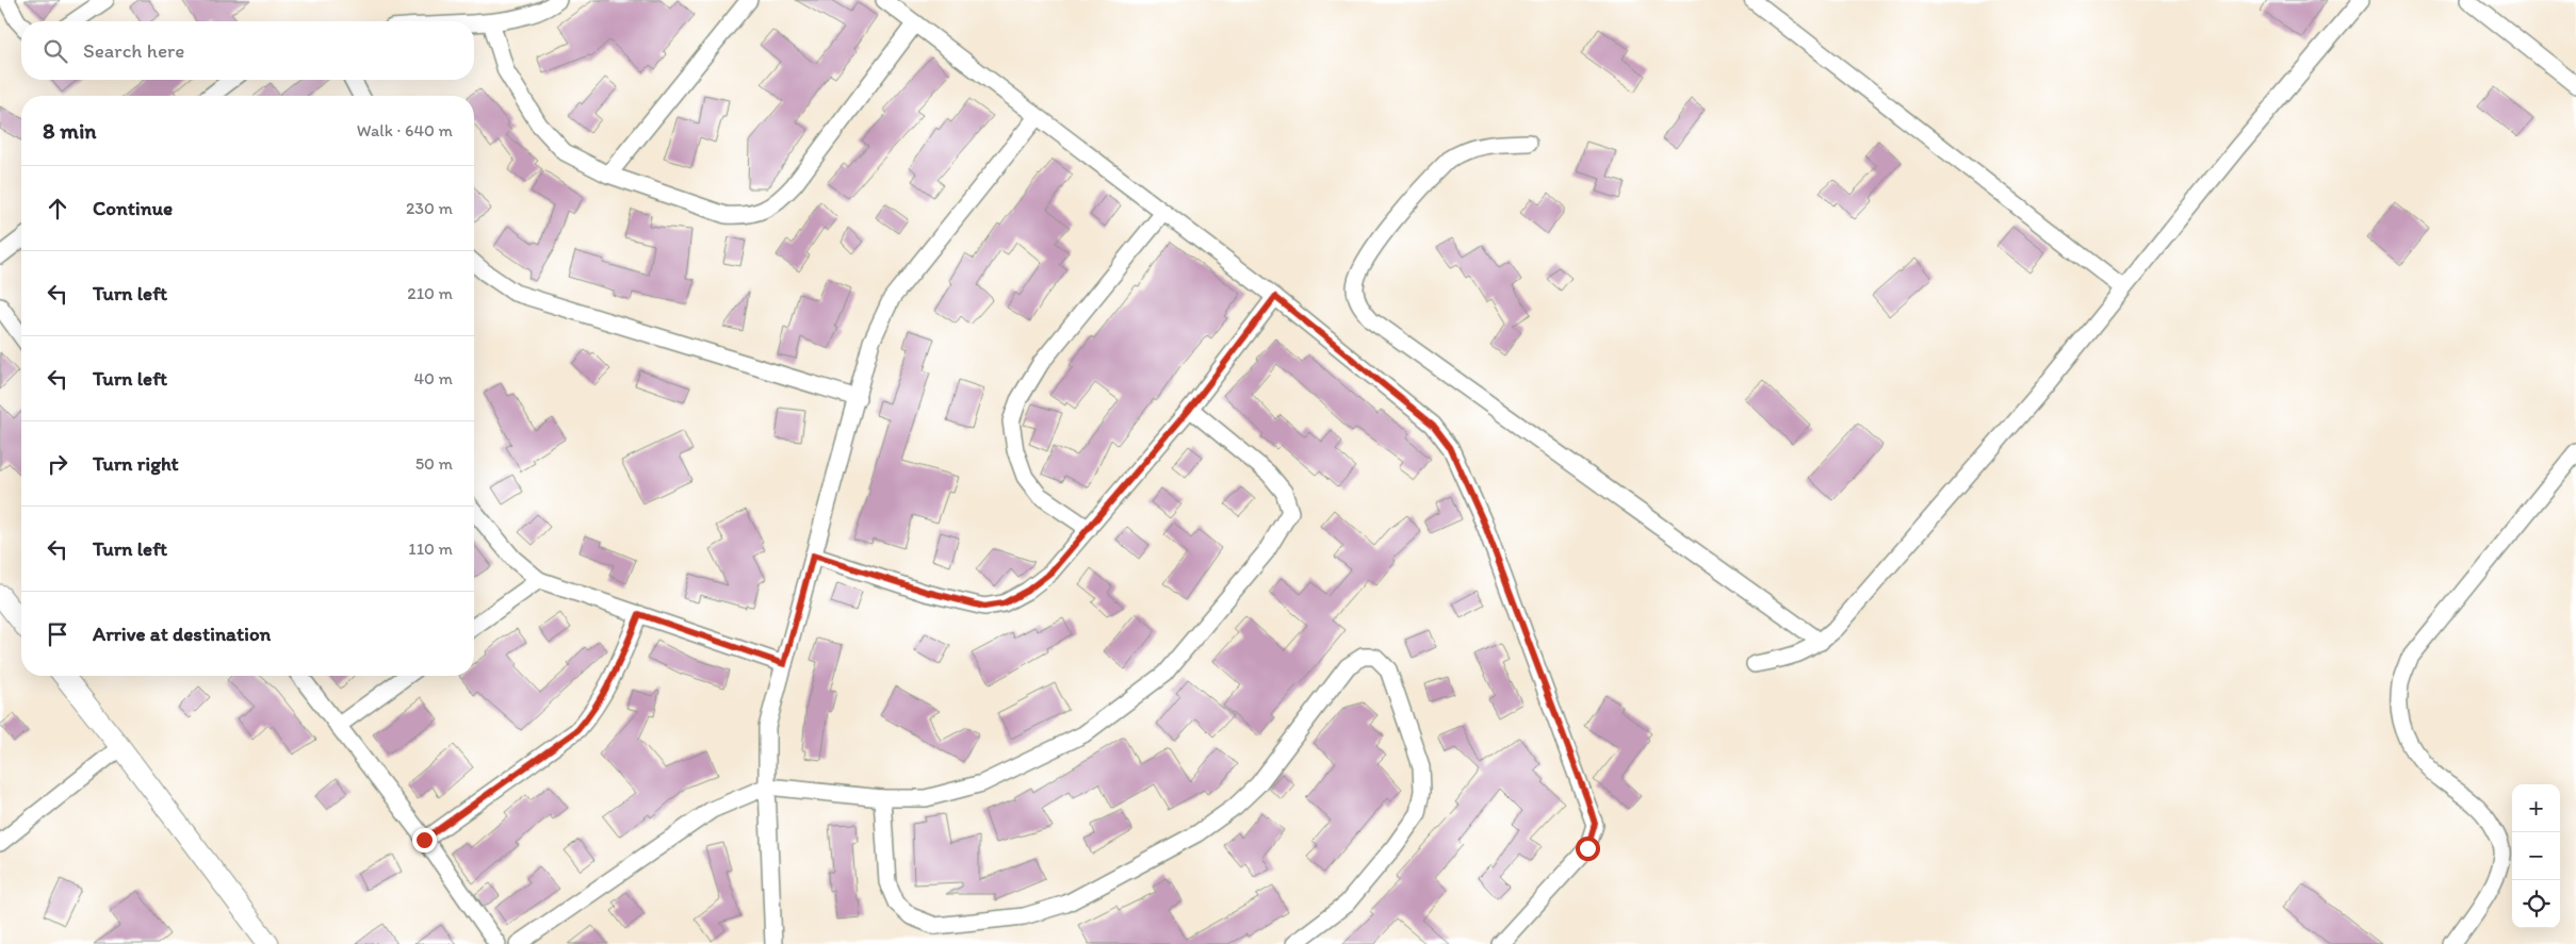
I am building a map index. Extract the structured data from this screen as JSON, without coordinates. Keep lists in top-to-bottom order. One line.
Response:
{"page":{"search":"Search here","heading":["8 min","Walk · 640 m"],"list":[["Continue","230 m"],["Turn left","210 m"],["Turn left","40 m"],["Turn right","50 m"],["Turn left","110 m"],"Arrive at destination"],"map_buttons":["+","−"]}}
